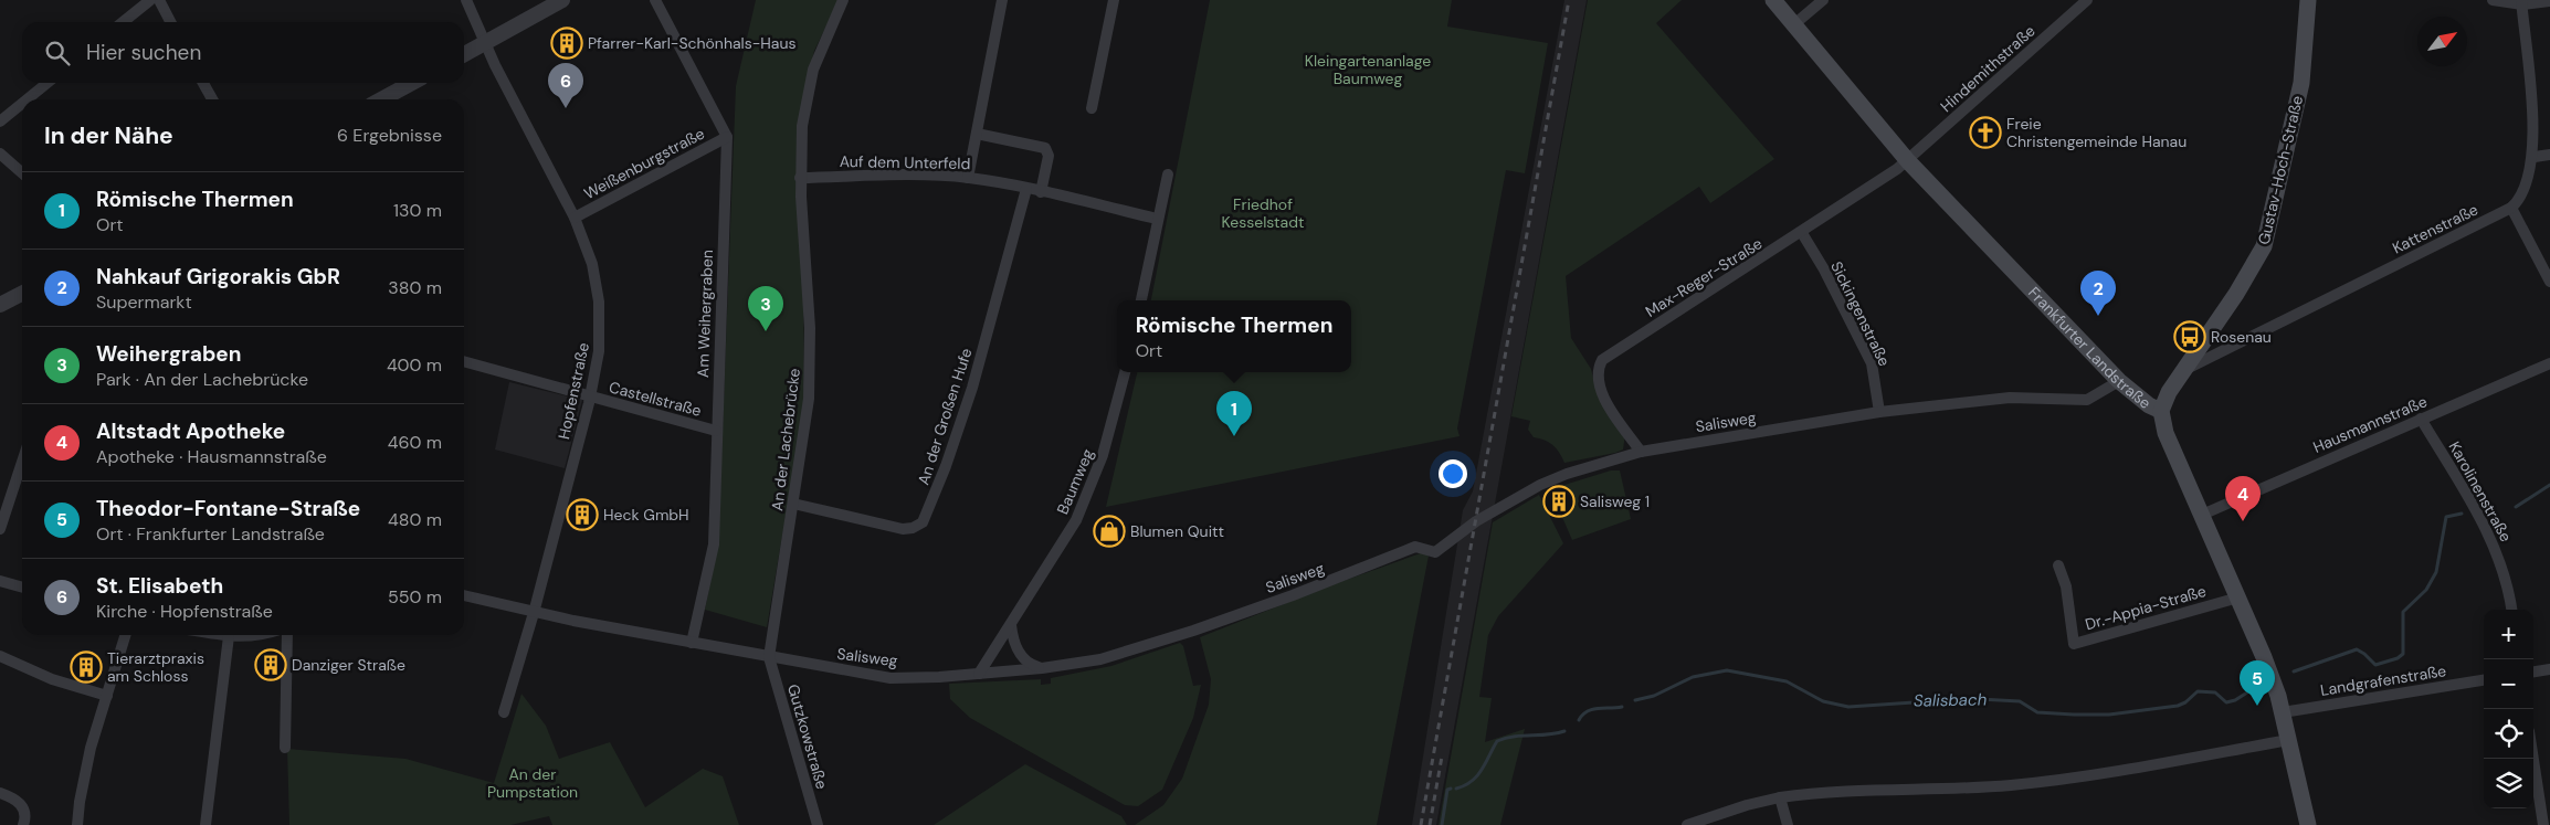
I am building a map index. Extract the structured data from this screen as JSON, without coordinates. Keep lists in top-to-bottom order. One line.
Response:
{"streets":{"main road":["Gustav-Hoch-Straße","Frankfurter Landstraße"],"street":["Hindemithstraße","Auf dem Unterfeld","Weißenburgstraße","Kattenstraße","Max-Reger-Straße","Am Weihergraben","Sickingenstraße","Hopfenstraße","Castellstraße","An der Großen Hufe","Salisweg","Hausmannstraße","An der Lachebrücke","Baumweg","Karolinenstraße","Dr.-Appia-Straße","Landgrafenstraße","Gutzkowstraße"]},"crossings":[["Hindemithstraße","Max-Reger-Straße"],["Hindemithstraße","Frankfurter Landstraße"],["Auf dem Unterfeld","An der Großen Hufe"],["Auf dem Unterfeld","An der Lachebrücke"],["Weißenburgstraße","Am Weihergraben"],["Weißenburgstraße","Hopfenstraße"],["Gustav-Hoch-Straße","Kattenstraße"],["Gustav-Hoch-Straße","Frankfurter Landstraße"],["Max-Reger-Straße","Sickingenstraße"],["Max-Reger-Straße","Frankfurter Landstraße"],["Max-Reger-Straße","Salisweg"],["Am Weihergraben","Castellstraße"],["Am Weihergraben","Salisweg"],["Sickingenstraße","Salisweg"],["Frankfurter Landstraße","Salisweg"],["Frankfurter Landstraße","Hausmannstraße"],["Frankfurter Landstraße","Dr.-Appia-Straße"],["Frankfurter Landstraße","Landgrafenstraße"],["Hopfenstraße","Castellstraße"],["Hopfenstraße","Salisweg"],["An der Großen Hufe","An der Lachebrücke"],["Salisweg","An der Lachebrücke"],["Salisweg","Baumweg"],["Salisweg","Gutzkowstraße"],["Hausmannstraße","Karolinenstraße"],["An der Lachebrücke","Gutzkowstraße"]],"water":["Salisbach"],"parks":["Kleingartenanlage Baumweg","Friedhof Kesselstadt","An der Pumpstation"],"places":{"building":["Pfarrer-Karl-Schönhals-Haus","Salisweg 1","Heck GmbH","Danziger Straße","Tierarztpraxis am Schloss"],"church":["Freie Christengemeinde Hanau"],"bus stop":["Rosenau"],"shop":["Blumen Quitt"]},"north":"top right","page":{"search":"Hier suchen","pins":["6","2","3","1","4","5"],"heading":["In der Nähe","6 Ergebnisse"],"list":[{"mark":"1","name":"Römische Thermen","note":"Ort","value":"130 m"},{"mark":"2","name":"Nahkauf Grigorakis GbR","note":"Supermarkt","value":"380 m"},{"mark":"3","name":"Weihergraben","note":"Park · An der Lachebrücke","value":"400 m"},{"mark":"4","name":"Altstadt Apotheke","note":"Apotheke · Hausmannstraße","value":"460 m"},{"mark":"5","name":"Theodor-Fontane-Straße","note":"Ort · Frankfurter Landstraße","value":"480 m"},{"mark":"6","name":"St. Elisabeth","note":"Kirche · Hopfenstraße","value":"550 m"}],"popup":["Römische Thermen","Ort"],"map_buttons":["+","−"]}}
